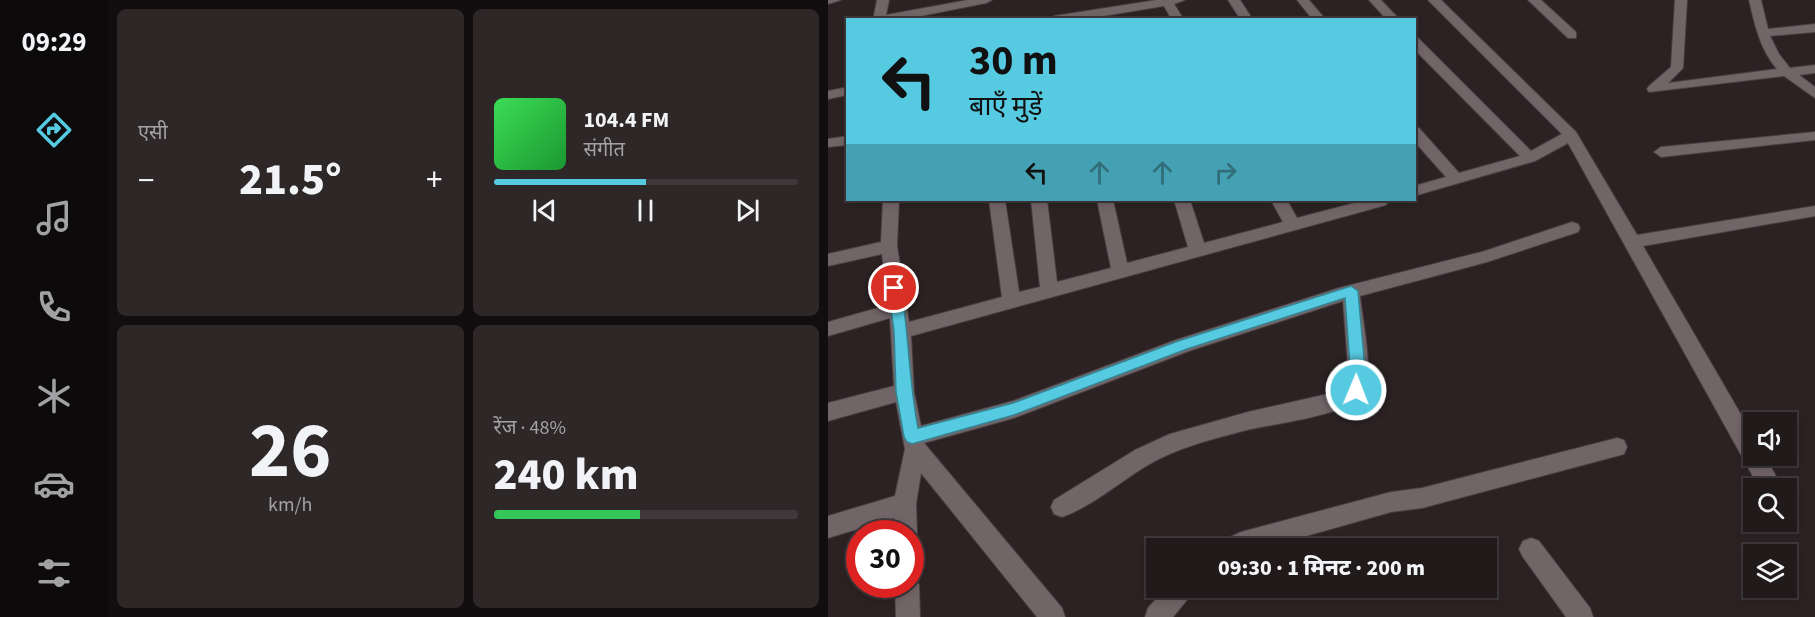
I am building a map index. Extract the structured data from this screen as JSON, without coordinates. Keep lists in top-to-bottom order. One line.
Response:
{"page":{"tabs":"09:29","tile":["एसी",["26","km/h"],["रेंज · 48%","240 km"]],"turn":["30 m","बाएँ मुड़ें"],"song":["104.4 FM","संगीत"],"heat":["−","21.5°","+"],"limit":"30","trip":"09:30 · 1 मिनट · 200 m"}}
